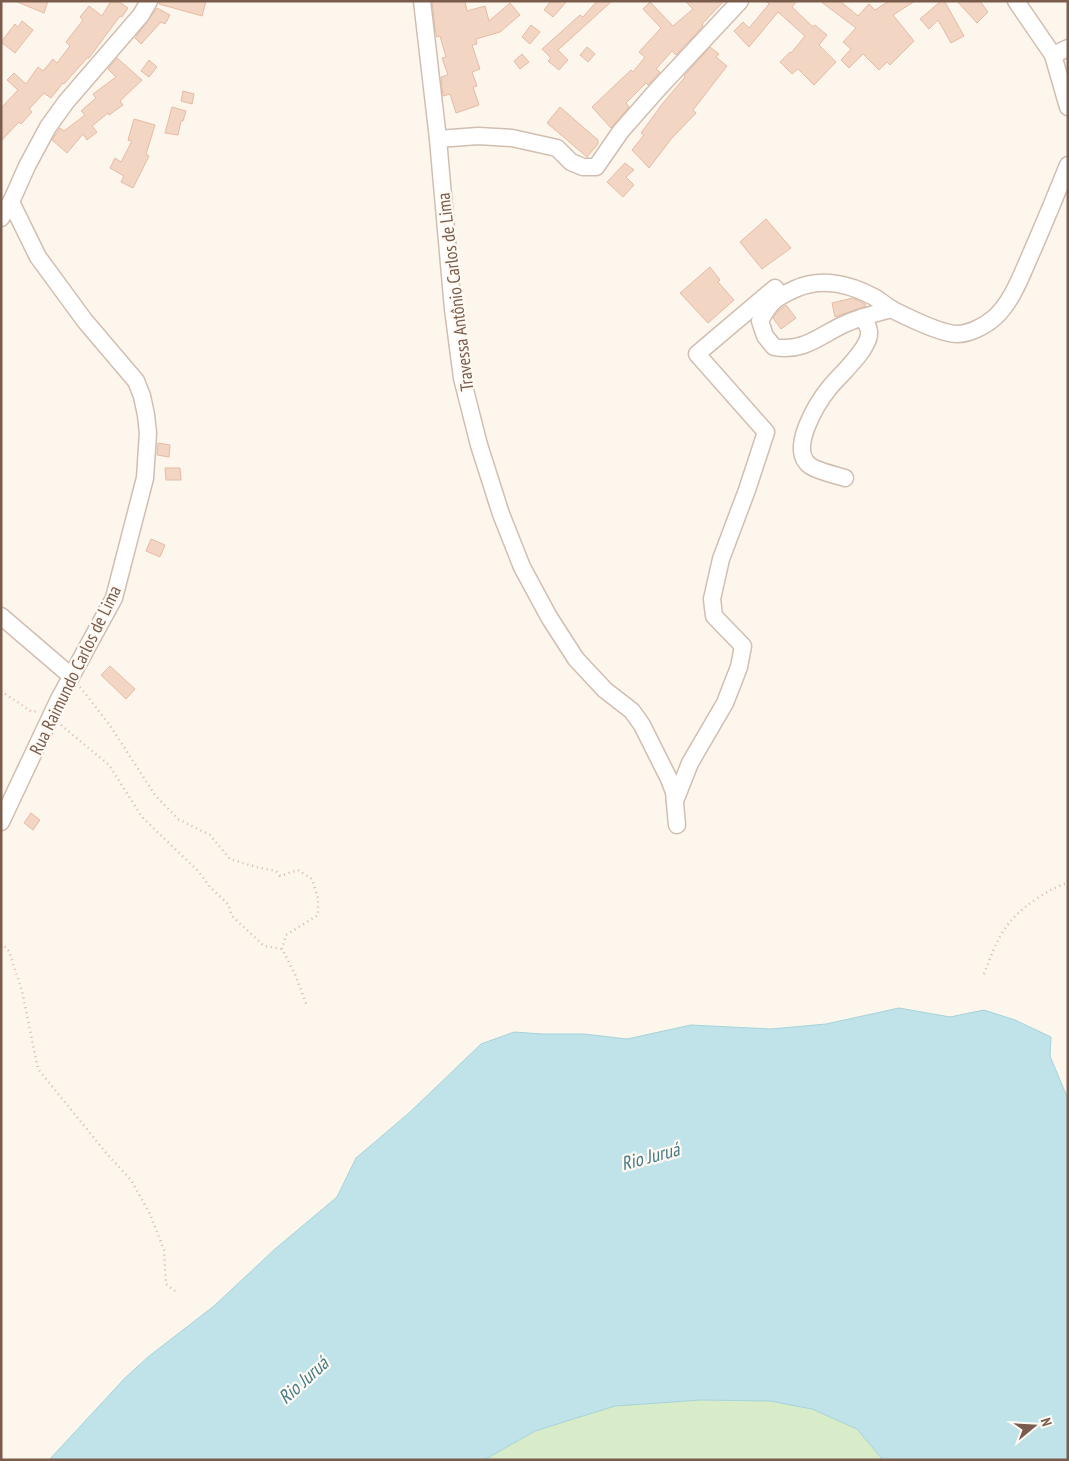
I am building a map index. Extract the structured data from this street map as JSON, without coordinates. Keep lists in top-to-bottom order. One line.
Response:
{"streets":{"street":["Travessa Antônio Carlos de Lima","Rua Raimundo Carlos de Lima"]},"water":["Rio Juruá"],"north":"right"}
